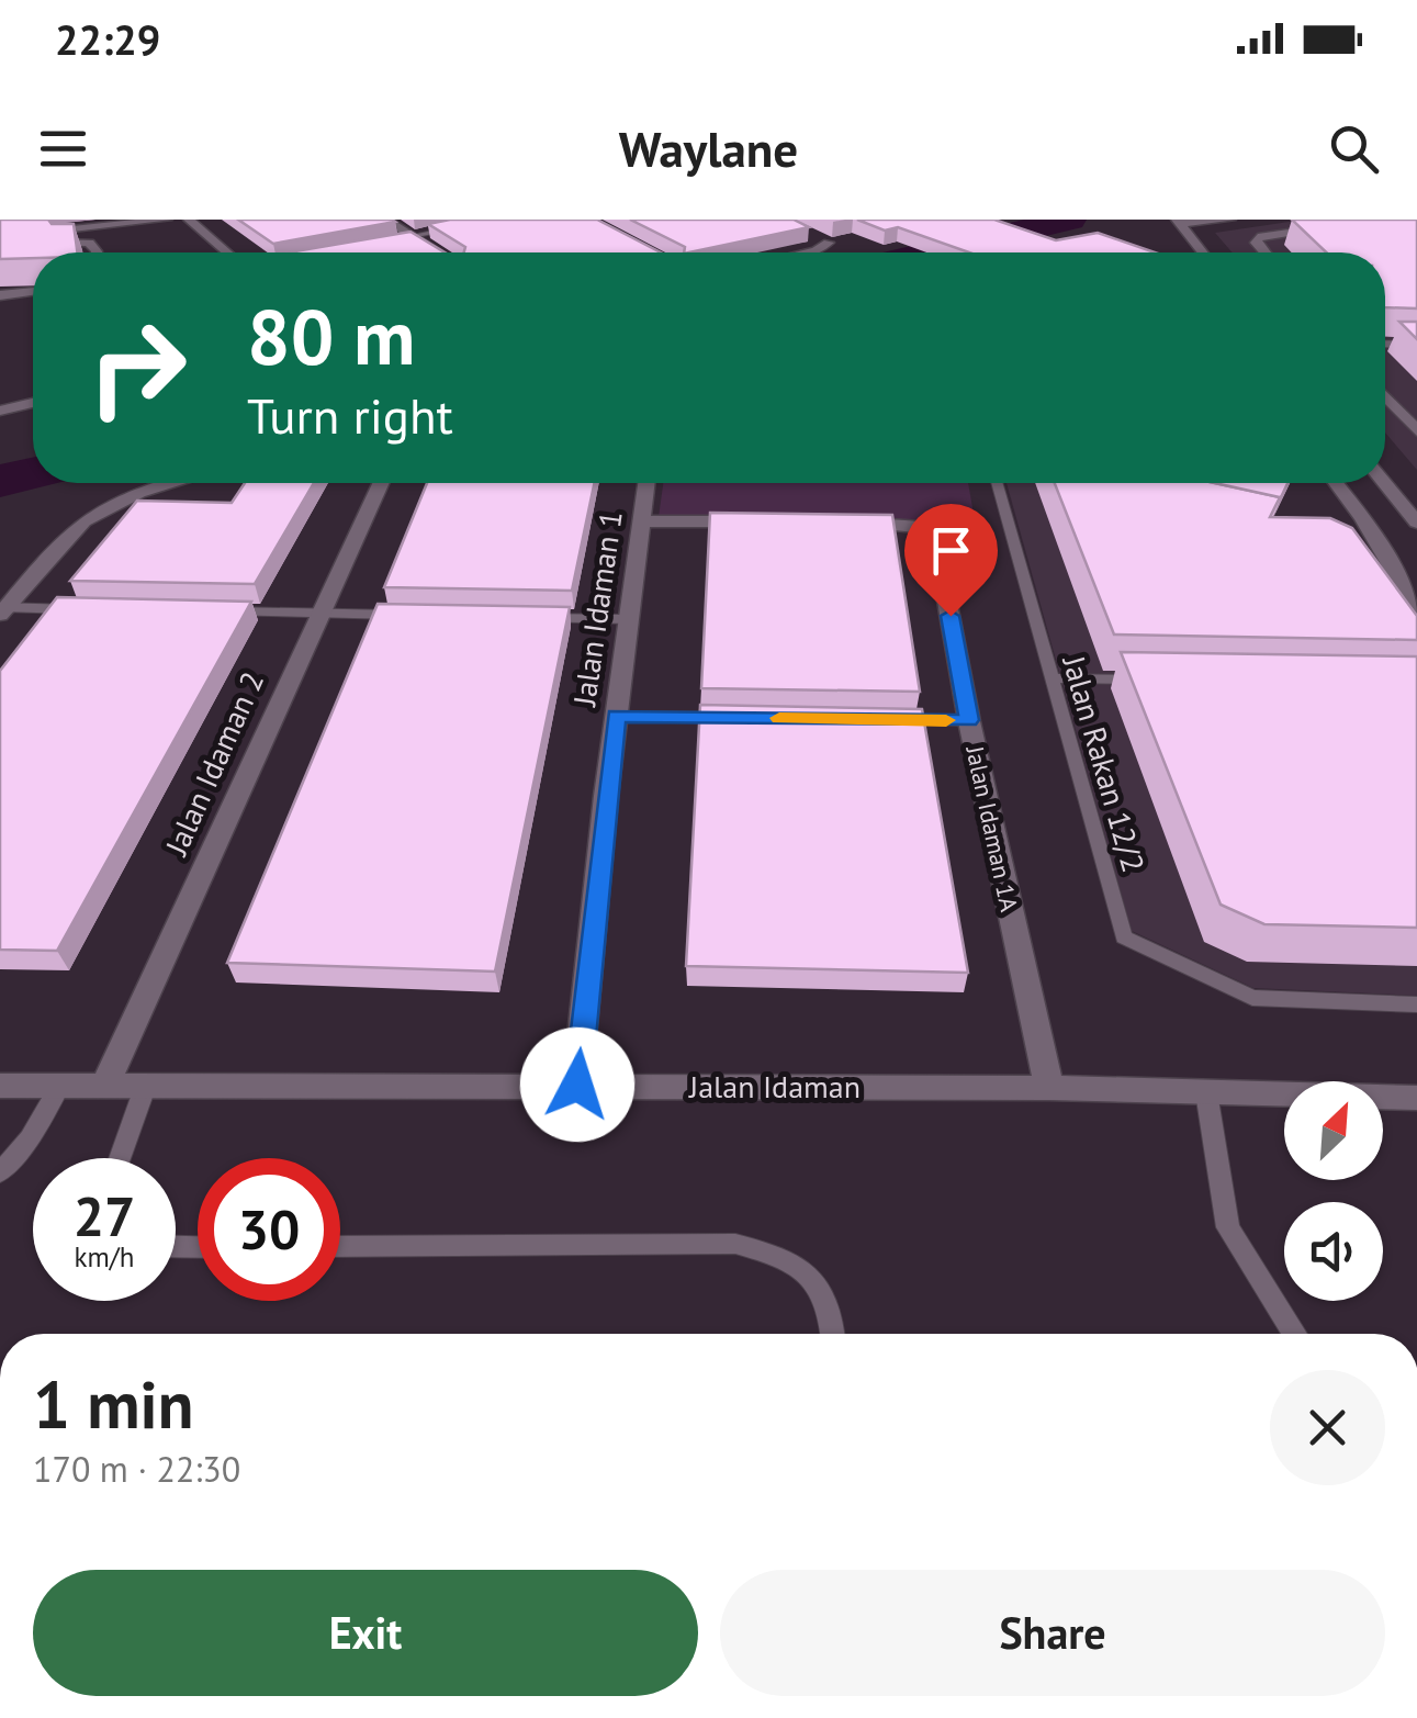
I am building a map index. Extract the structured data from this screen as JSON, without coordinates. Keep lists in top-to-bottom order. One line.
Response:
{"streets":{"street":["Jalan Idaman 1","Jalan Idaman 2","Jalan Idaman 1A","Jalan Idaman"],"lane":["Jalan Rakan 12/2"]},"crossings":[["Jalan Idaman 1","Jalan Idaman"],["Jalan Idaman 2","Jalan Idaman"],["Jalan Idaman 1A","Jalan Idaman"]],"north":"top right","page":{"status":"22:29","header":"Waylane","turn":["80 m","Turn right"],"speed":"27 km/h","limit":"30","heading":["1 min","170 m · 22:30"],"buttons":["Exit","Share"]}}
